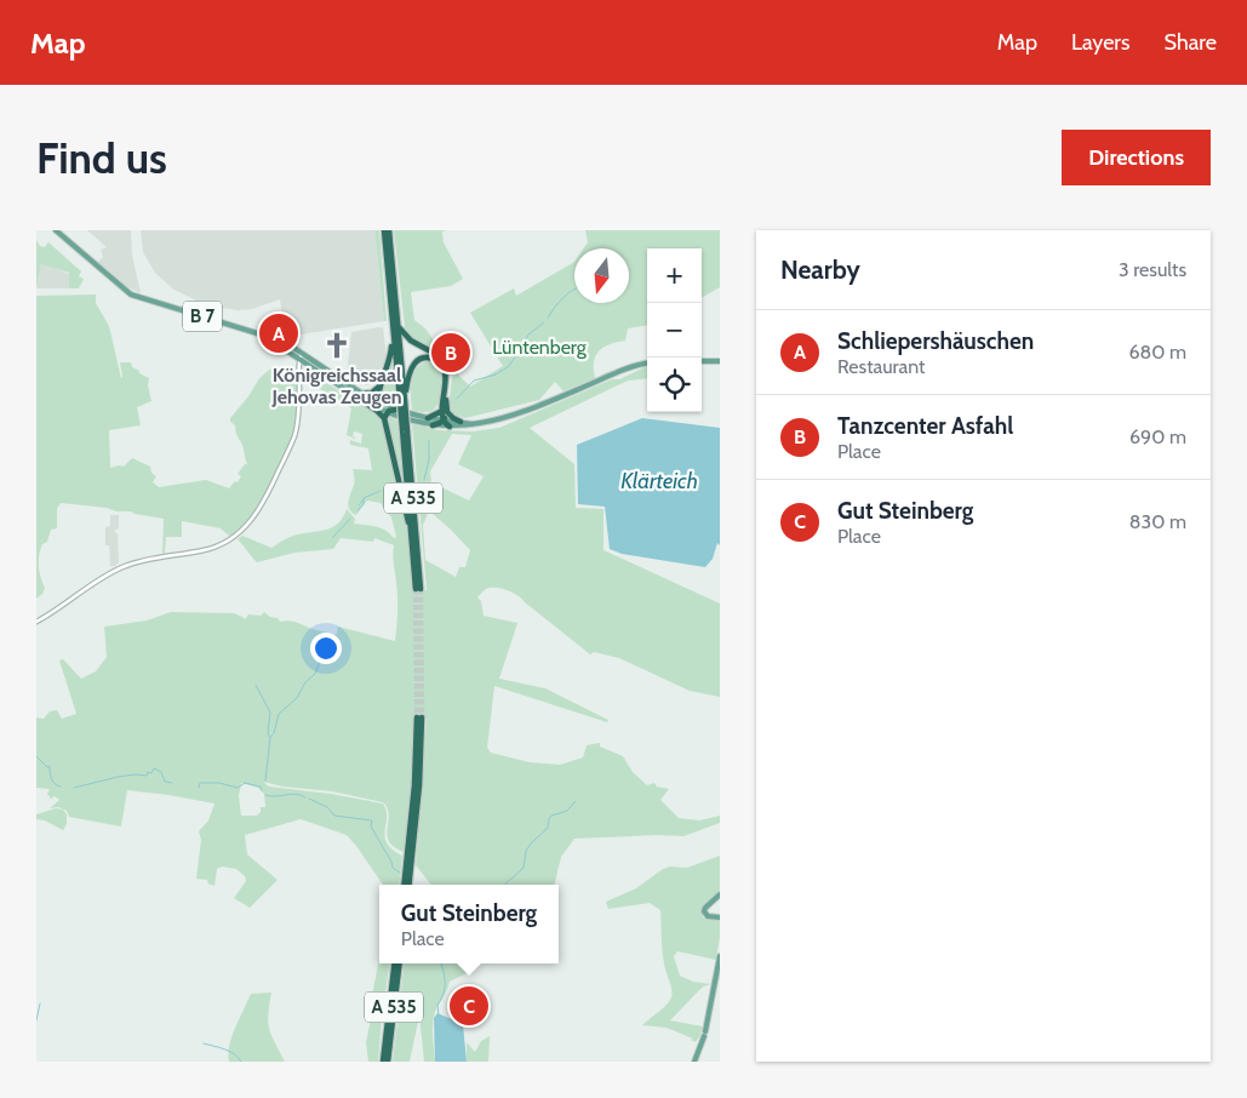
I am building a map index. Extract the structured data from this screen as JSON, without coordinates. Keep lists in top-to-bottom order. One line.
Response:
{"streets":{"highway":["A 535"],"main road":["B 7"]},"water":["Klärteich"],"parks":["Lüntenberg"],"places":{"church":["Königreichssaal Jehovas Zeugen"]},"north":"bottom","page":{"header":"Map","nav":["Map","Layers","Share"],"buttons":"Directions","title":"Find us","heading":["Nearby","3 results"],"map_buttons":["+","−"],"list":[{"mark":"A","name":"Schliepershäuschen","note":"Restaurant","value":"680 m"},{"mark":"B","name":"Tanzcenter Asfahl","note":"Place","value":"690 m"},{"mark":"C","name":"Gut Steinberg","note":"Place","value":"830 m"}],"pins":["A","B","C"],"popup":["Gut Steinberg","Place"]}}
